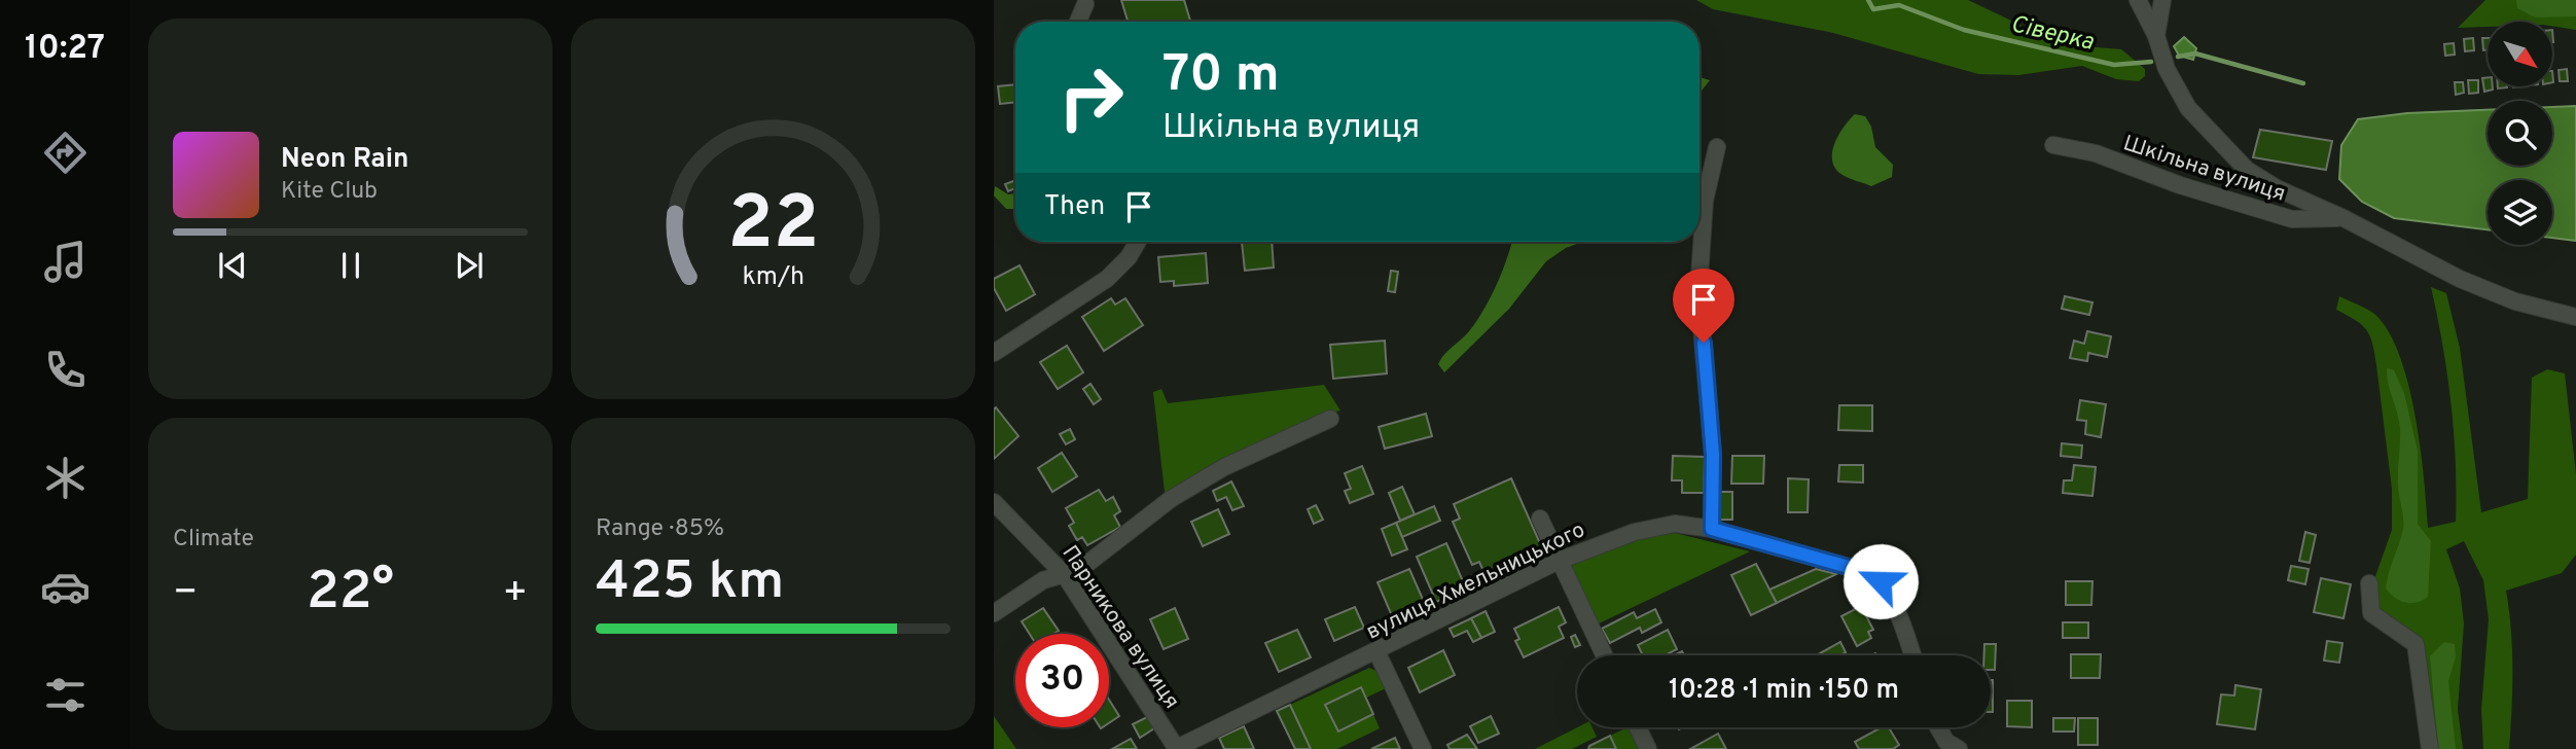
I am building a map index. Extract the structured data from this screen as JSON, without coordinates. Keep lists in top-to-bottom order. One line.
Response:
{"streets":{"street":["Шкільна вулиця","вулиця Хмельницького","Парникова вулиця"]},"crossings":[["вулиця Хмельницького","Парникова вулиця"]],"water":["Сіверка"],"north":"bottom right","page":{"tabs":"10:27","turn":["70 m","Шкільна вулиця"],"song":["Neon Rain","Kite Club"],"then":"Then","tile":["Climate",["Range · 85%","425 km"]],"heat":["−","22°","+"],"limit":"30","trip":"10:28 · 1 min · 150 m","gauge":["22","km/h"]}}
